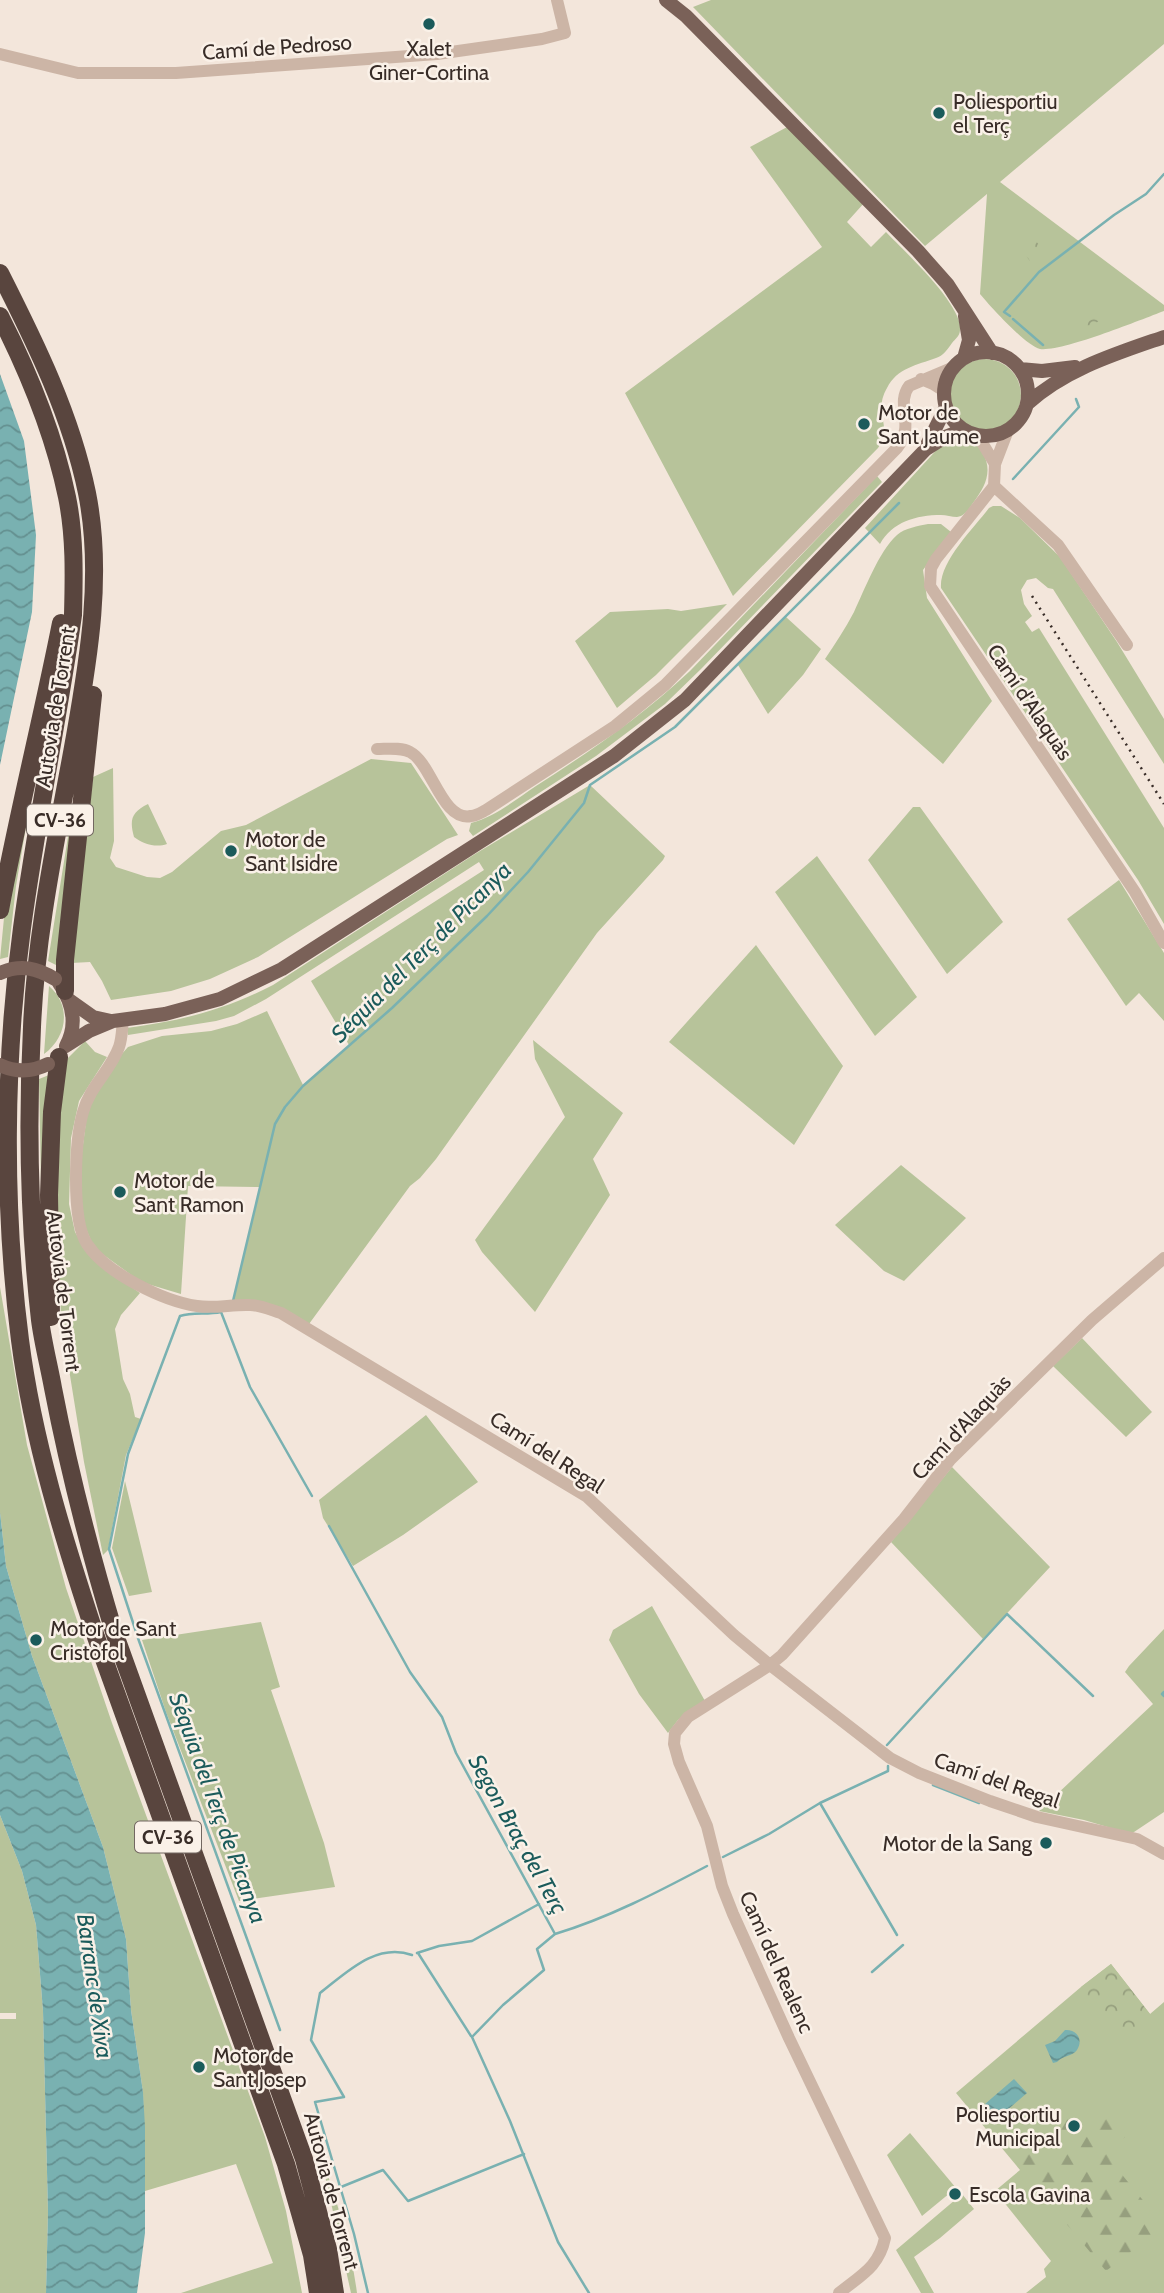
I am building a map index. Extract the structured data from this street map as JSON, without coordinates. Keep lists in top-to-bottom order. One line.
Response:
{"streets":{"highway":["Autovia de Torrent","CV-36"],"street":["Camí de Pedroso","Camí d'Alaquàs","Camí del Regal","Camí del Realenc"]},"crossings":[["Camí d'Alaquàs","Camí del Regal"],["Camí d'Alaquàs","Camí del Realenc"],["Camí del Regal","Camí del Realenc"]],"water":["Séquia del Terç de Picanya","Segon Braç del Terç","Barranc de Xiva"],"places":["Xalet Giner-Cortina","Poliesportiu el Terç","Motor de Sant Jaume","Motor de Sant Isidre","Motor de Sant Ramon","Motor de Sant Cristòfol","Motor de la Sang","Motor de Sant Josep","Poliesportiu Municipal","Escola Gavina"]}
